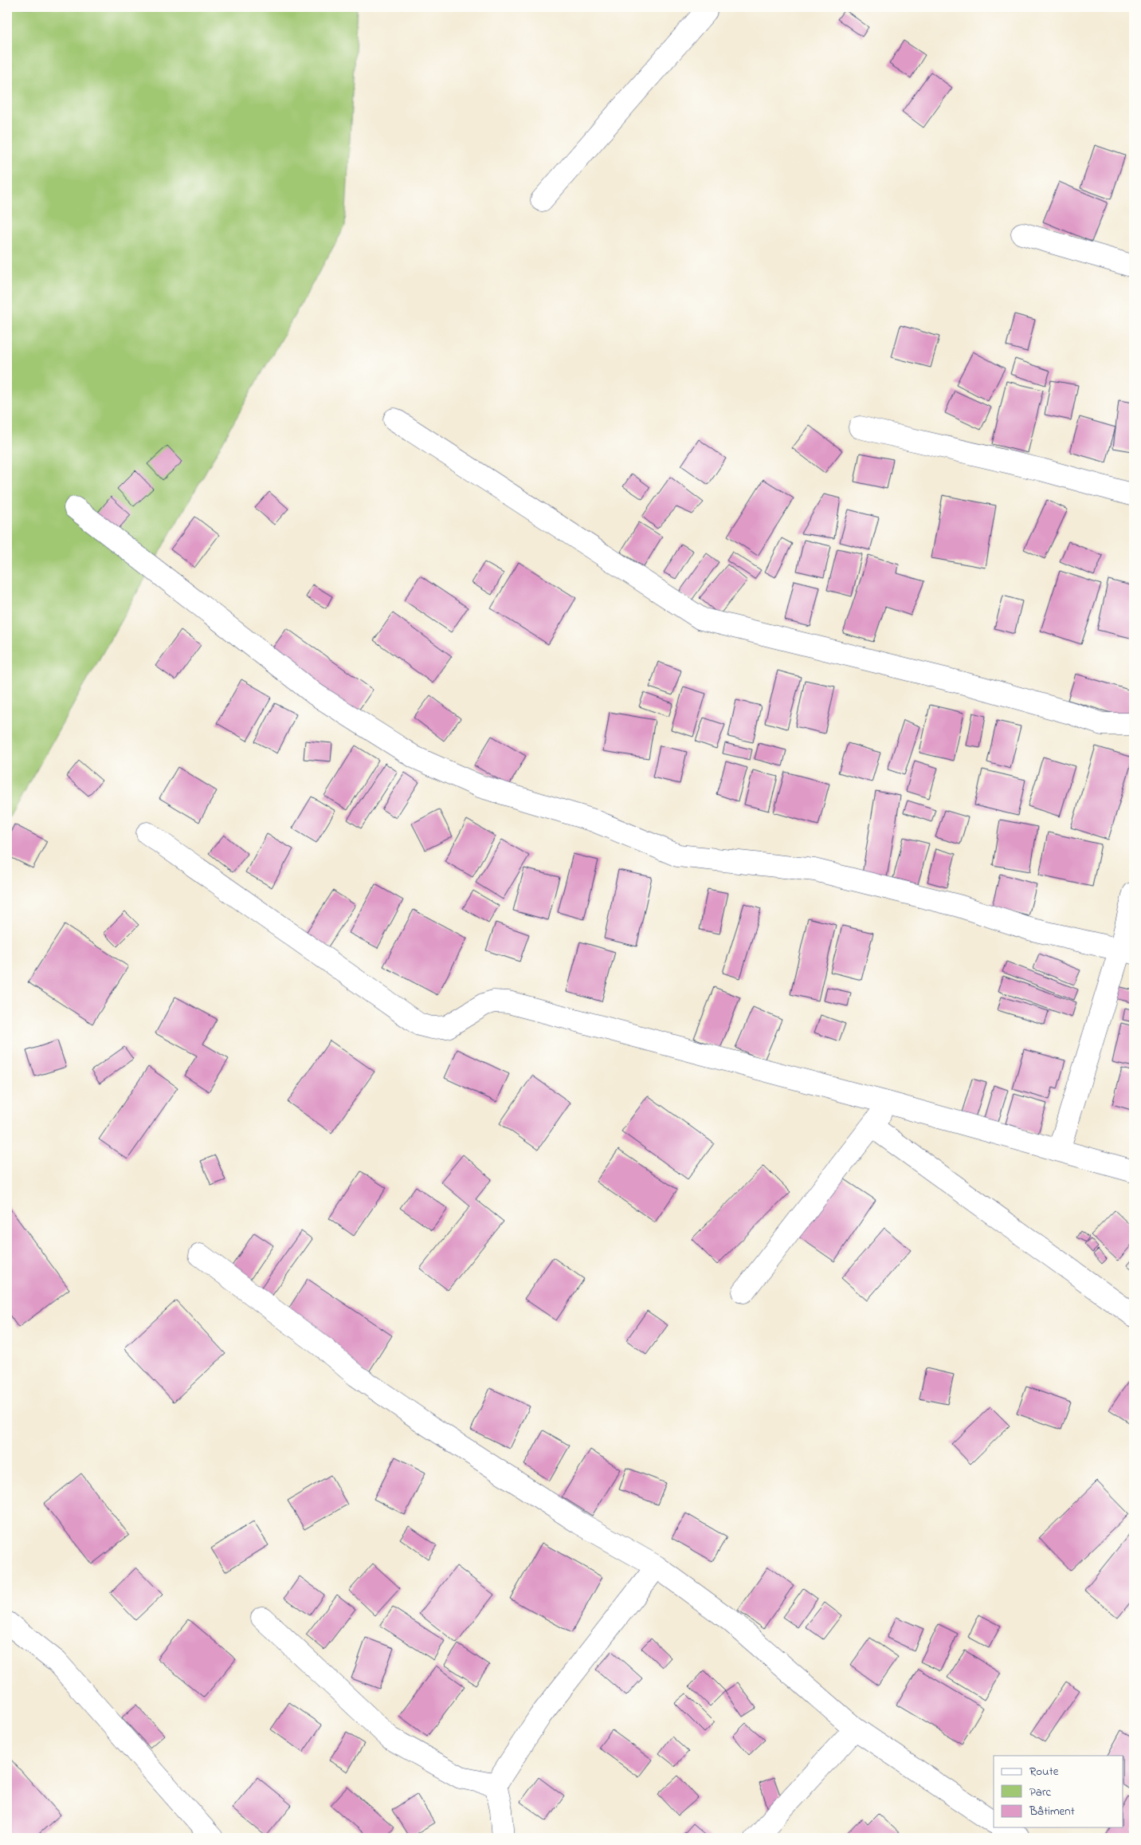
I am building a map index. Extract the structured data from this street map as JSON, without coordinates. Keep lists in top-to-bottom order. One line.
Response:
{"legend":["Route","Parc","Bâtiment"]}
